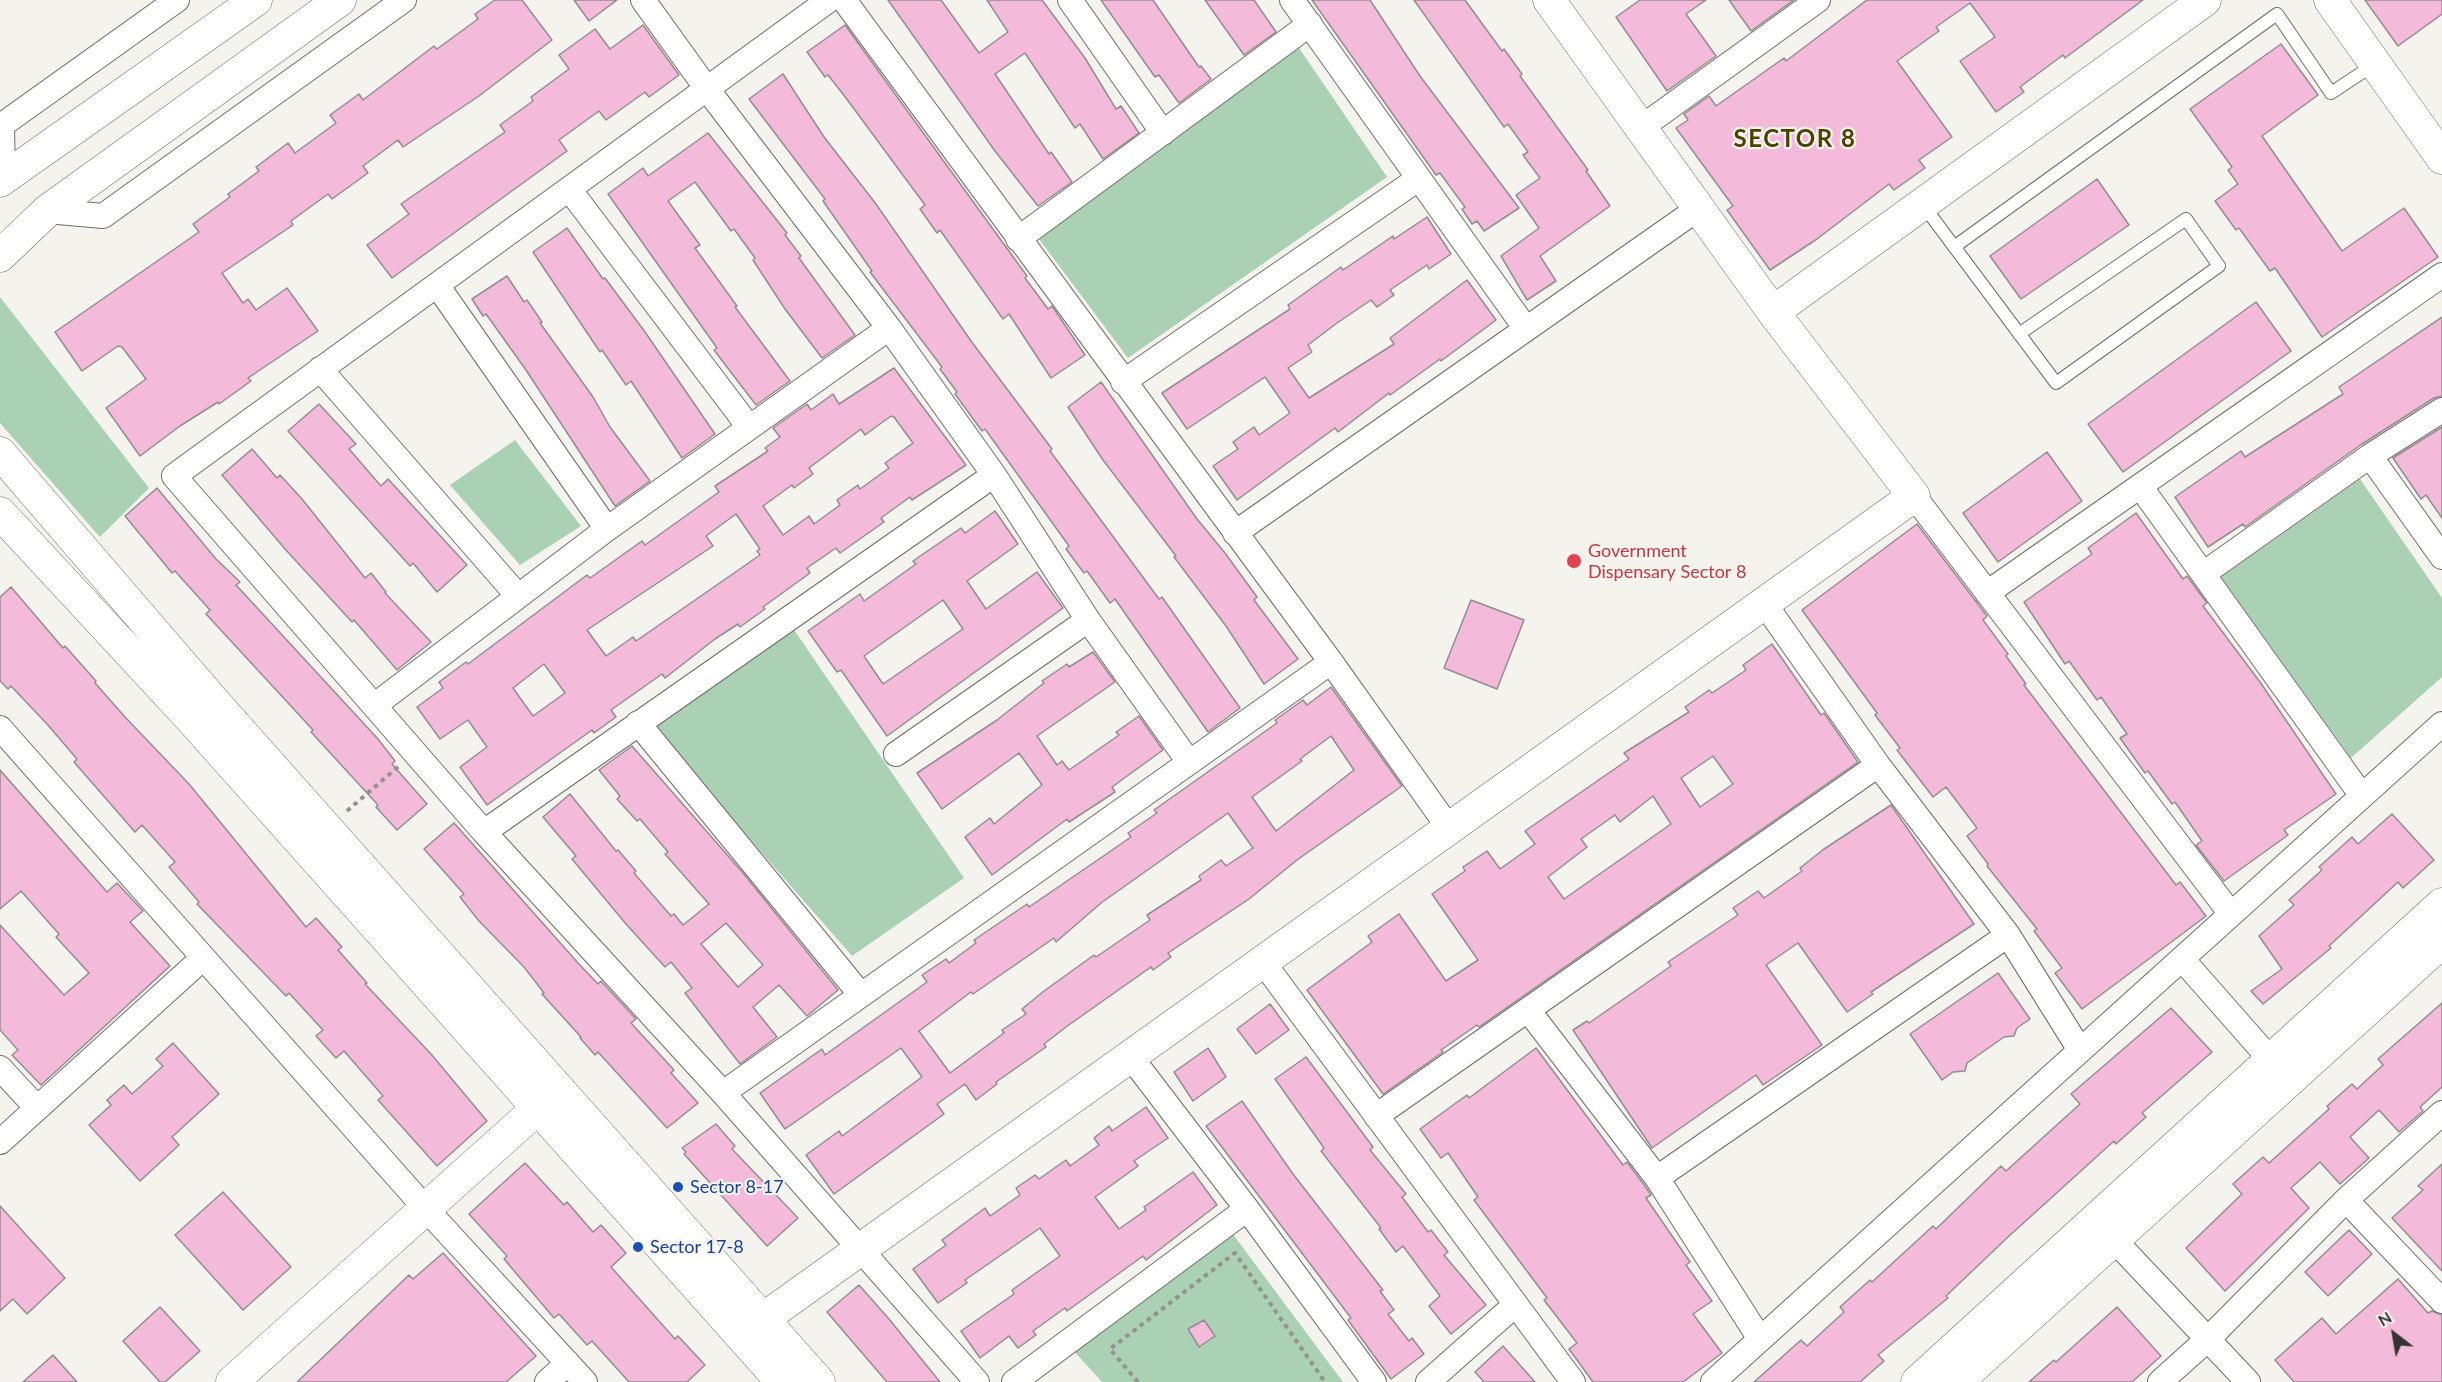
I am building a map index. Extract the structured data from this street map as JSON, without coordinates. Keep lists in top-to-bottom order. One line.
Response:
{"districts":["SECTOR 8"],"places":["Government Dispensary Sector 8","Sector 8-17","Sector 17-8"],"north":"top left"}
